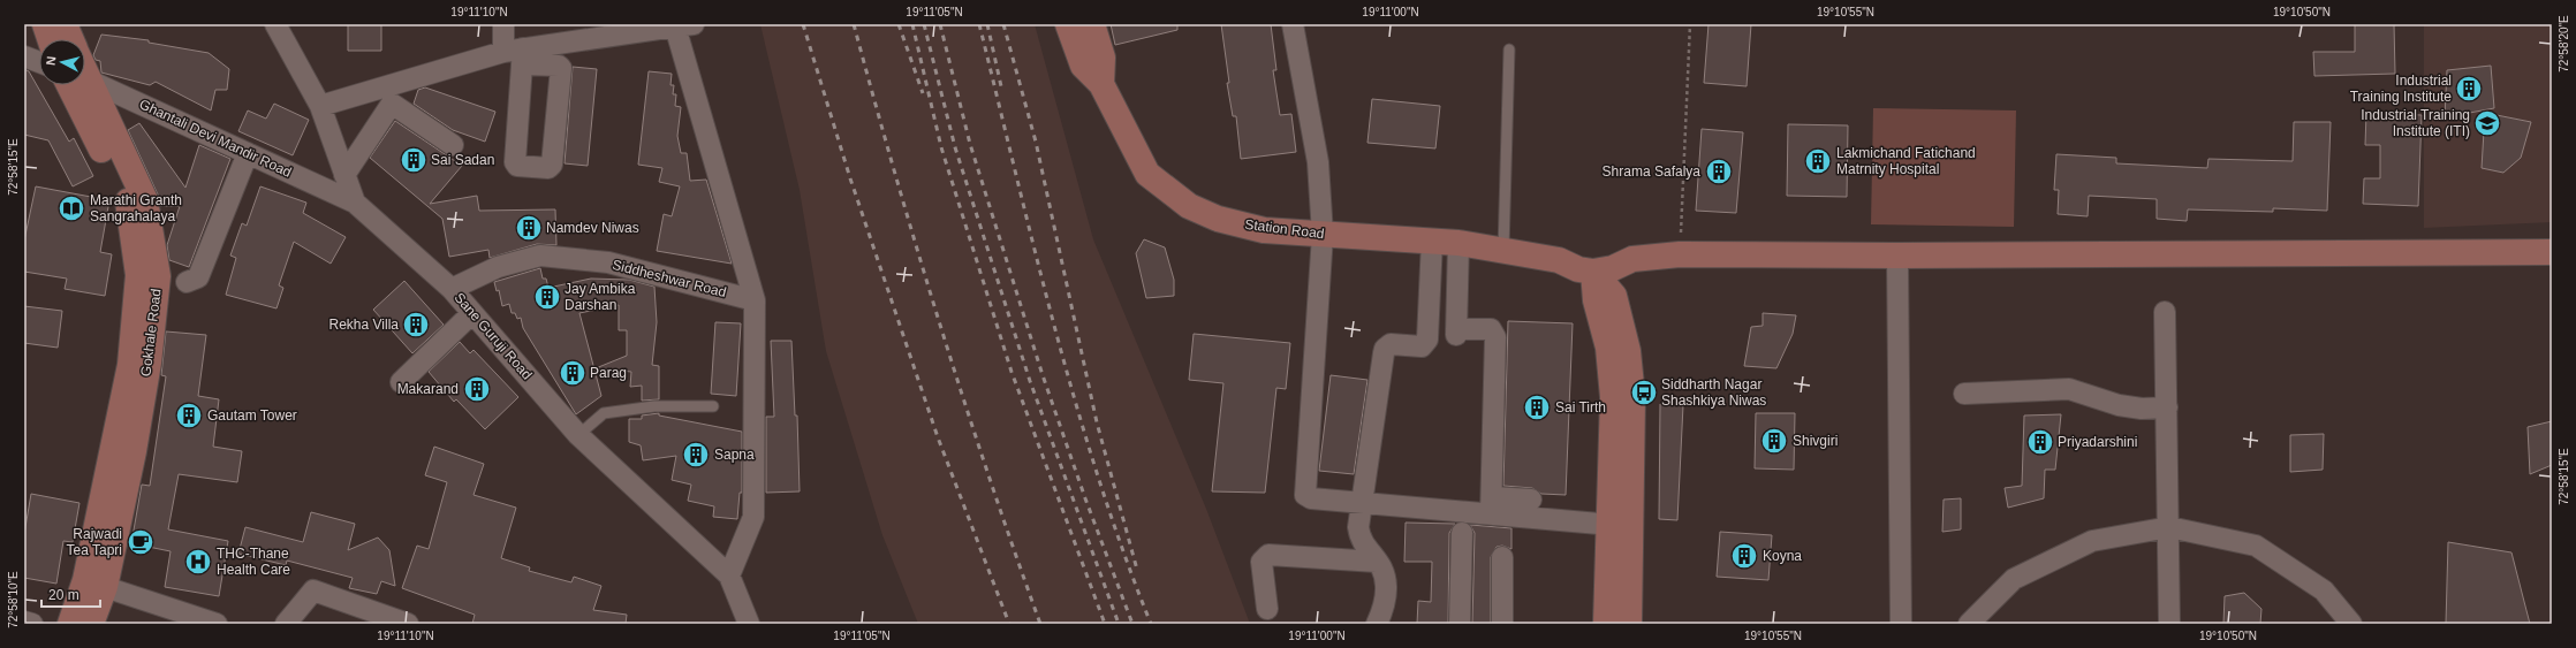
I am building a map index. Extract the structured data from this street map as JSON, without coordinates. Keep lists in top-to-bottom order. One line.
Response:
{"streets":{"main road":["Station Road","Gokhale Road"],"street":["Ghantali Devi Mandir Road","Siddheshwar Road","Sane Guruji Road"]},"crossings":[["Ghantali Devi Mandir Road","Sane Guruji Road"],["Siddheshwar Road","Sane Guruji Road"]],"places":{"building":["Industrial Training Institute","Sai Sadan","Lakmichand Fatichand Matrnity Hospital","Shrama Safalya","Namdev Niwas","Jay Ambika Darshan","Rekha Villa","Parag","Makarand","Sai Tirth","Gautam Tower","Shivgiri","Priyadarshini","Sapna","Koyna"],"school or university":["Industrial Training Institute (ITI)"],"library":["Marathi Granth Sangrahalaya"],"bus stop":["Siddharth Nagar Shashkiya Niwas"],"cafe":["Rajwadi Tea Tapri"],"hospital":["THC-Thane Health Care"]},"scale_bar":"20 m","north":"left","coordinates":["19°11'10\"N","19°11'05\"N","19°11'00\"N","19°10'55\"N","19°10'50\"N","72°58'20\"E","72°58'15\"E","72°58'10\"E"]}
